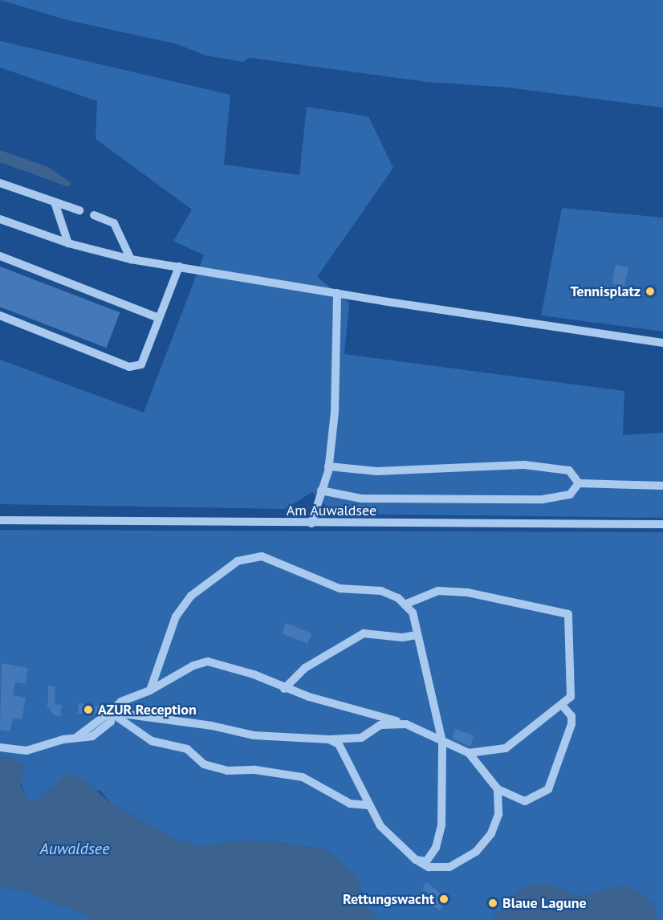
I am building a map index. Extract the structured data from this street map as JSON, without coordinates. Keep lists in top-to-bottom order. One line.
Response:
{"streets":{"street":["Am Auwaldsee"]},"water":["Auwaldsee"],"places":["Tennisplatz","AZUR Reception","Rettungswacht","Blaue Lagune"]}
